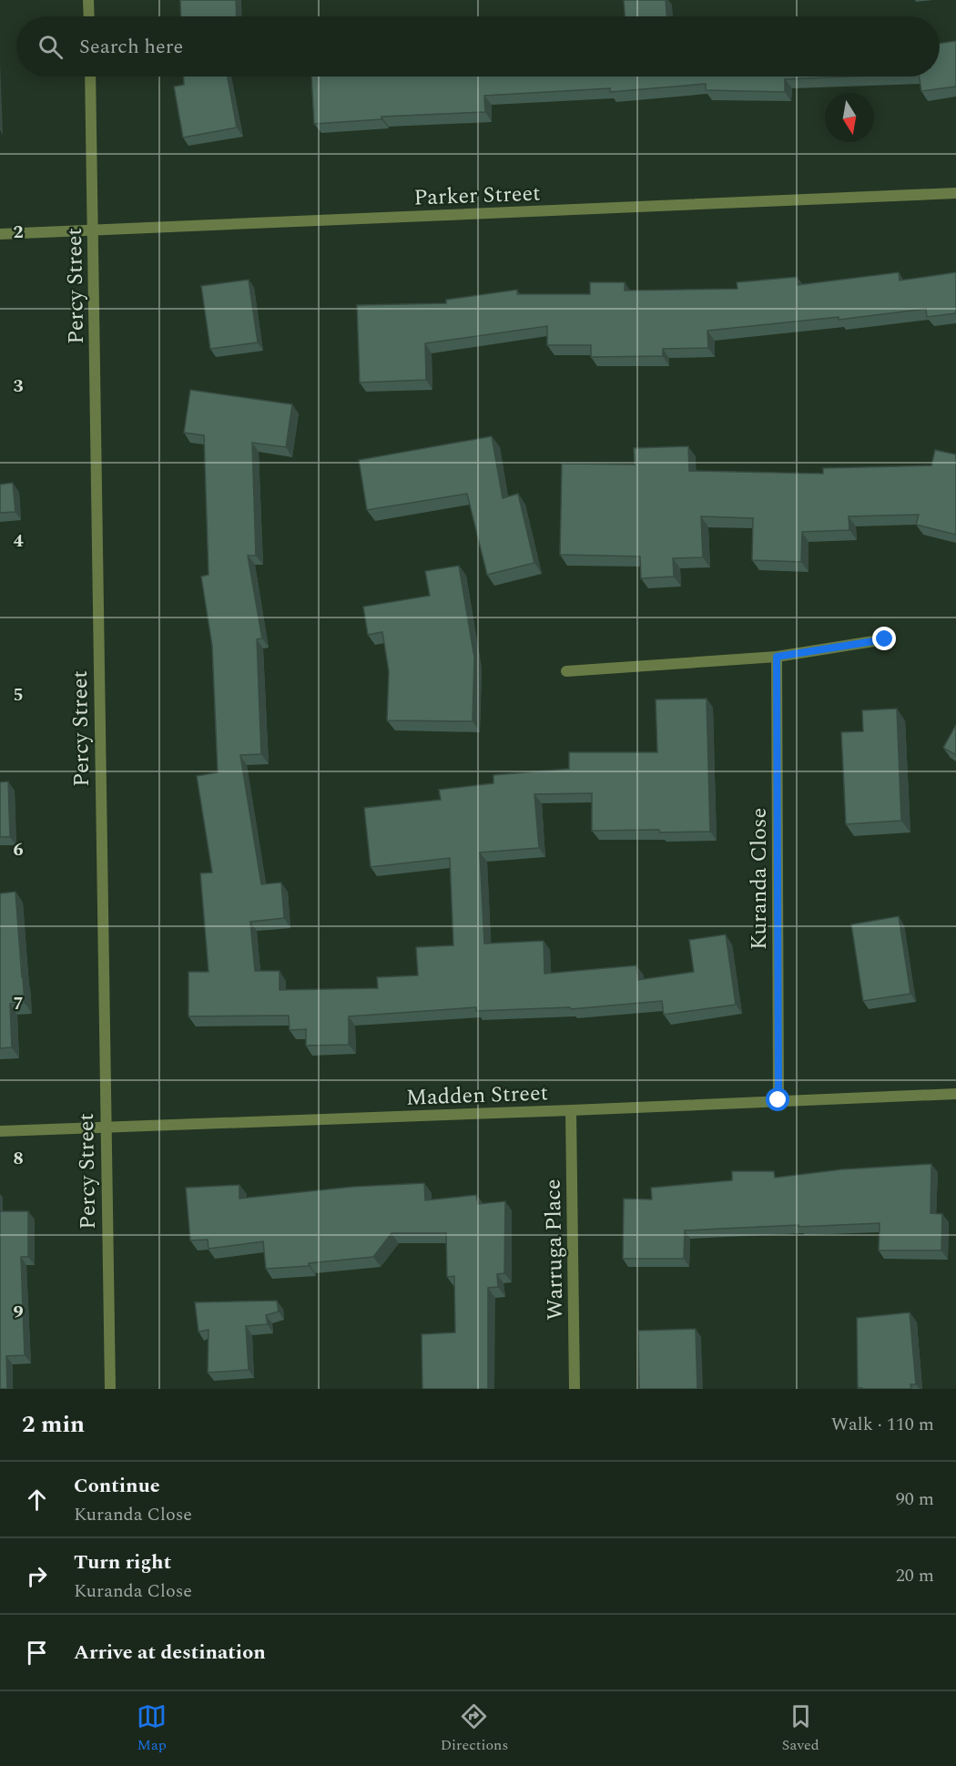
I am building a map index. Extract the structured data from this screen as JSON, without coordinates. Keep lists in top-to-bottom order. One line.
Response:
{"streets":{"street":["Parker Street","Percy Street","Kuranda Close","Madden Street","Warruga Place"]},"crossings":[["Parker Street","Percy Street"],["Percy Street","Madden Street"],["Kuranda Close","Madden Street"],["Madden Street","Warruga Place"]],"north":"bottom","page":{"search":"Search here","heading":["2 min","Walk · 110 m"],"list":[["Continue","Kuranda Close","90 m"],["Turn right","Kuranda Close","20 m"],"Arrive at destination"],"nav":["Map","Directions","Saved"]},"grid":{"rows":["2","3","4","5","6","7","8","9"]}}
